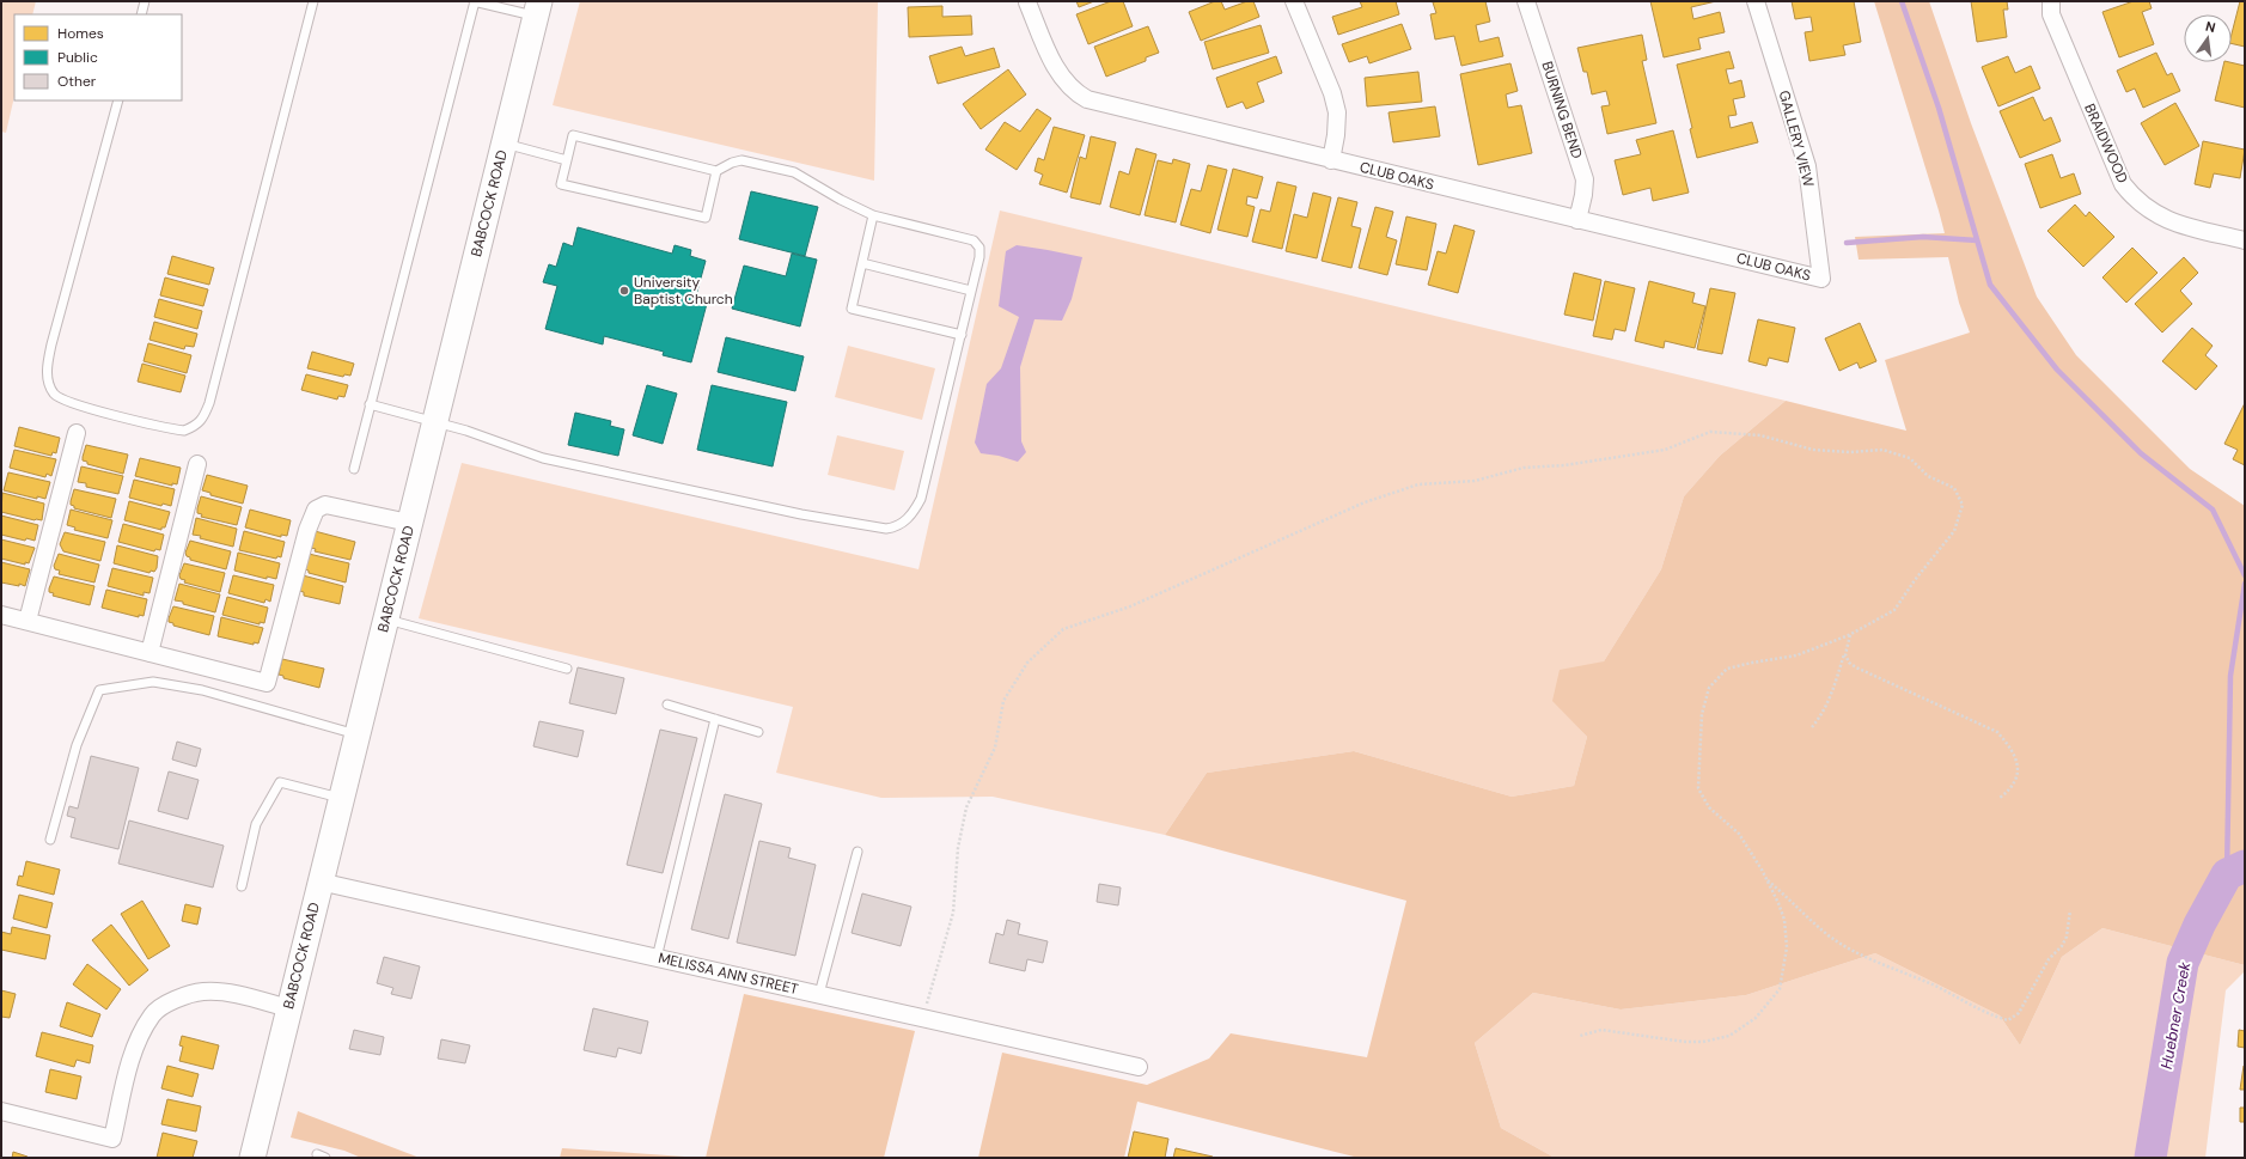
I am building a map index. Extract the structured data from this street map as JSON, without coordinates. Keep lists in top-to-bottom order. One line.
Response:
{"streets":{"main road":["BABCOCK ROAD"],"street":["BURNING BEND","GALLERY VIEW","BRAIDWOOD","CLUB OAKS","MELISSA ANN STREET"]},"crossings":[["BURNING BEND","CLUB OAKS"],["GALLERY VIEW","CLUB OAKS"],["BABCOCK ROAD","MELISSA ANN STREET"]],"water":["Huebner Creek"],"places":["University Baptist Church"],"legend":["Homes","Public","Other"],"north":"top"}
